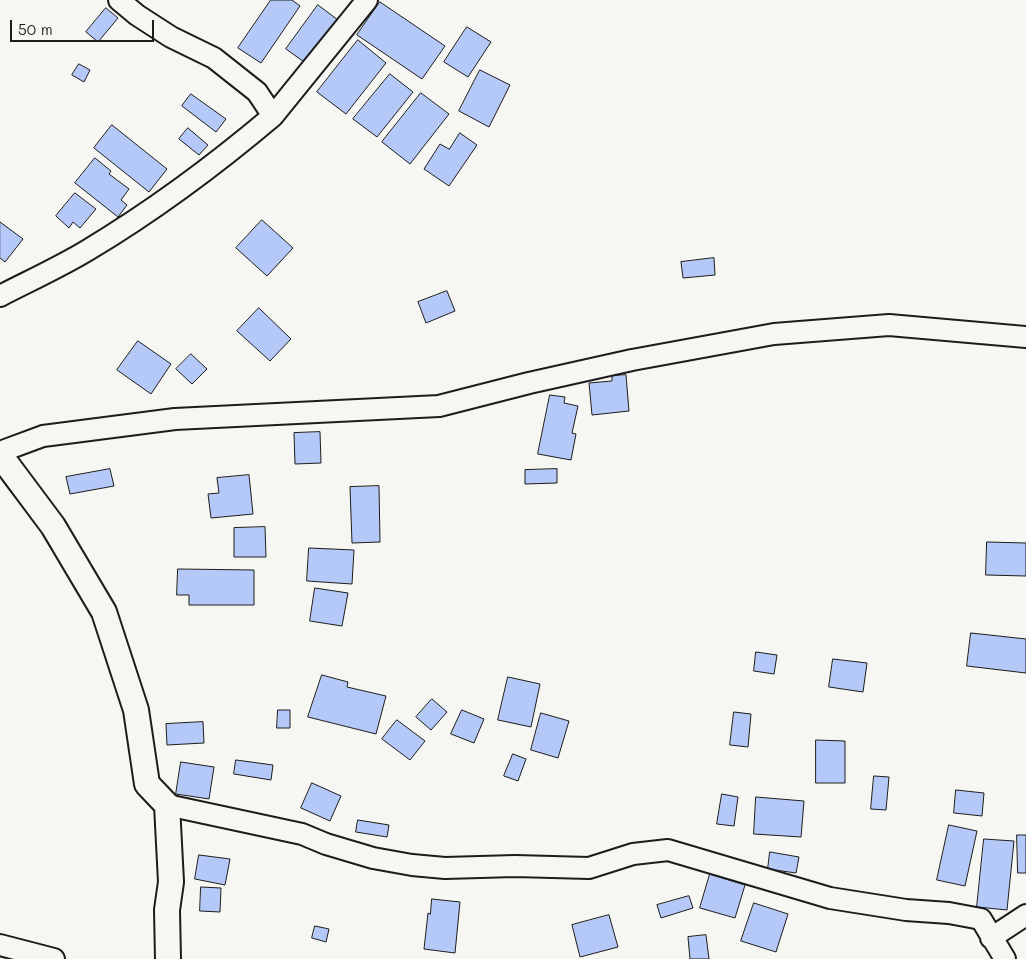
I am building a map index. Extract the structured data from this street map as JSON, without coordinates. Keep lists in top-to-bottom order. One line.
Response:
{"scale_bar":"50 m"}
